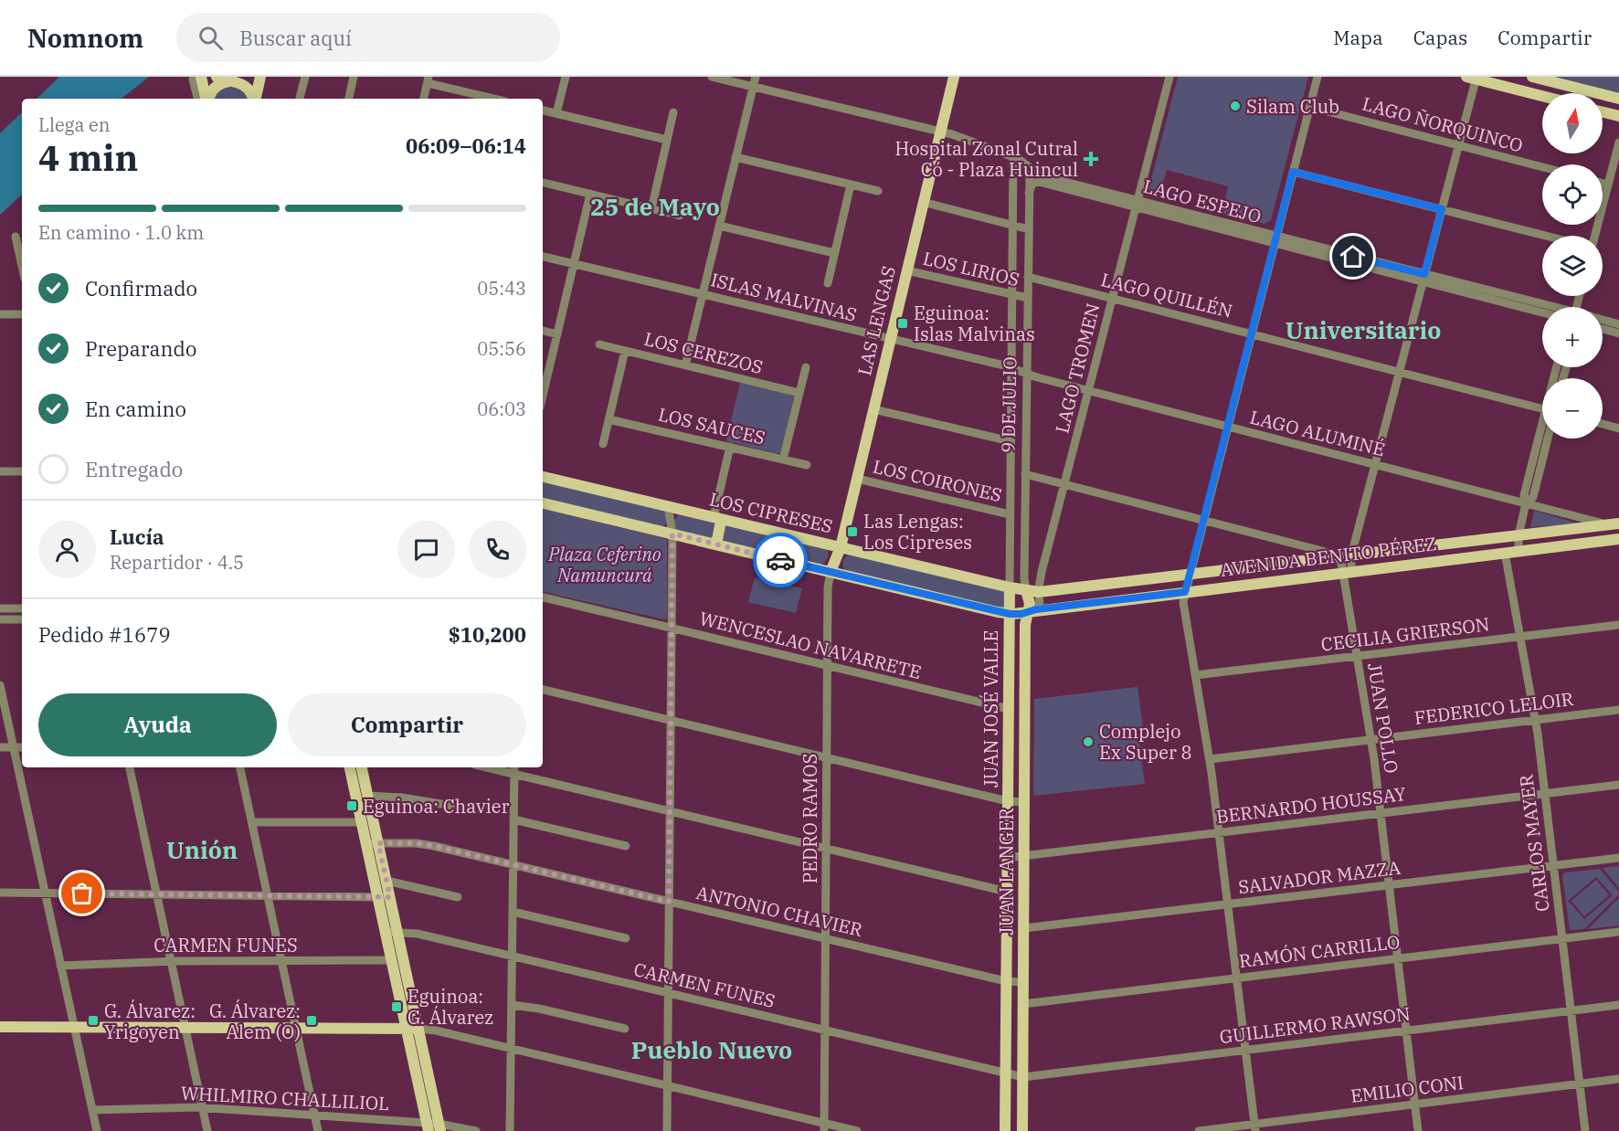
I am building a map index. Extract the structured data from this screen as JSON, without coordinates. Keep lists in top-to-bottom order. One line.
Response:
{"streets":{"main road":["LAS LENGAS","9 DE JULIO","LOS CIPRESES","AVENIDA BENITO PÉREZ","JUAN JOSÉ VALLE","JUAN LANGER"],"street":["LAGO ÑORQUINCO","LAGO ESPEJO","LOS LIRIOS","LAGO QUILLÉN","ISLAS MALVINAS","LOS CEREZOS","LAGO TROMEN","LOS SAUCES","LAGO ALUMINÉ","LOS COIRONES","CECILIA GRIERSON","WENCESLAO NAVARRETE","FEDERICO LELOIR","JUAN POLLO","BERNARDO HOUSSAY","PEDRO RAMOS","CARLOS MAYER","SALVADOR MAZZA","ANTONIO CHAVIER","CARMEN FUNES","RAMÓN CARRILLO","GUILLERMO RAWSON","EMILIO CONI","WHILMIRO CHALLILIOL"]},"crossings":[["LAGO ÑORQUINCO","JUAN POLLO"],["LAGO ESPEJO","LAS LENGAS"],["LAGO ESPEJO","LAGO TROMEN"],["LAGO ESPEJO","9 DE JULIO"],["LAGO ESPEJO","JUAN JOSÉ VALLE"],["LAGO ESPEJO","JUAN POLLO"],["LOS LIRIOS","LAS LENGAS"],["LOS LIRIOS","9 DE JULIO"],["LOS LIRIOS","JUAN JOSÉ VALLE"],["LAGO QUILLÉN","LAGO TROMEN"],["LAGO QUILLÉN","9 DE JULIO"],["LAGO QUILLÉN","JUAN POLLO"],["ISLAS MALVINAS","LAS LENGAS"],["ISLAS MALVINAS","9 DE JULIO"],["ISLAS MALVINAS","LAGO ALUMINÉ"],["ISLAS MALVINAS","JUAN JOSÉ VALLE"],["LAS LENGAS","LOS COIRONES"],["LAS LENGAS","LOS CIPRESES"],["LAS LENGAS","PEDRO RAMOS"],["LAGO TROMEN","LAGO ALUMINÉ"],["LAGO TROMEN","AVENIDA BENITO PÉREZ"],["9 DE JULIO","LAGO ALUMINÉ"],["9 DE JULIO","LOS CIPRESES"],["9 DE JULIO","AVENIDA BENITO PÉREZ"],["9 DE JULIO","JUAN JOSÉ VALLE"],["9 DE JULIO","JUAN LANGER"],["LAGO ALUMINÉ","AVENIDA BENITO PÉREZ"],["LAGO ALUMINÉ","JUAN JOSÉ VALLE"],["LAGO ALUMINÉ","JUAN POLLO"],["LOS COIRONES","JUAN JOSÉ VALLE"],["LOS CIPRESES","AVENIDA BENITO PÉREZ"],["LOS CIPRESES","JUAN JOSÉ VALLE"],["AVENIDA BENITO PÉREZ","JUAN JOSÉ VALLE"],["AVENIDA BENITO PÉREZ","JUAN POLLO"],["AVENIDA BENITO PÉREZ","CARLOS MAYER"],["AVENIDA BENITO PÉREZ","JUAN LANGER"],["CECILIA GRIERSON","JUAN POLLO"],["CECILIA GRIERSON","CARLOS MAYER"],["WENCESLAO NAVARRETE","JUAN JOSÉ VALLE"],["WENCESLAO NAVARRETE","PEDRO RAMOS"],["FEDERICO LELOIR","JUAN POLLO"],["FEDERICO LELOIR","CARLOS MAYER"],["JUAN JOSÉ VALLE","BERNARDO HOUSSAY"],["JUAN JOSÉ VALLE","JUAN LANGER"],["JUAN JOSÉ VALLE","ANTONIO CHAVIER"],["JUAN JOSÉ VALLE","CARMEN FUNES"],["JUAN JOSÉ VALLE","GUILLERMO RAWSON"],["JUAN POLLO","BERNARDO HOUSSAY"],["JUAN POLLO","SALVADOR MAZZA"],["JUAN POLLO","RAMÓN CARRILLO"],["JUAN POLLO","GUILLERMO RAWSON"],["JUAN POLLO","EMILIO CONI"],["BERNARDO HOUSSAY","CARLOS MAYER"],["BERNARDO HOUSSAY","JUAN LANGER"],["PEDRO RAMOS","ANTONIO CHAVIER"],["PEDRO RAMOS","CARMEN FUNES"],["CARLOS MAYER","SALVADOR MAZZA"],["CARLOS MAYER","RAMÓN CARRILLO"],["CARLOS MAYER","GUILLERMO RAWSON"],["CARLOS MAYER","EMILIO CONI"],["JUAN LANGER","SALVADOR MAZZA"],["JUAN LANGER","ANTONIO CHAVIER"],["JUAN LANGER","CARMEN FUNES"],["JUAN LANGER","RAMÓN CARRILLO"],["JUAN LANGER","GUILLERMO RAWSON"],["CARMEN FUNES","GUILLERMO RAWSON"]],"districts":["25 de Mayo","Universitario","Unión","Pueblo Nuevo"],"parks":["Plaza Ceferino Namuncurá"],"places":{"other":["Silam Club","Complejo Ex Super 8"],"health":["Hospital Zonal Cutral Có - Plaza Huincul"],"transit":["Eguinoa: Islas Malvinas","Las Lengas: Los Cipreses","Eguinoa: Chavier","Eguinoa: G. Álvarez","G. Álvarez: Yrigoyen","G. Álvarez: Alem (O)"]},"north":"top","page":{"header":"Nomnom","search":"Buscar aquí","nav":["Mapa","Capas","Compartir"],"map_buttons":["+","−"],"heading":["4 min","Llega en","06:09–06:14"],"panel":["Lucía","Repartidor · 4.5","Pedido #1679","$10,200"],"bar":"En camino · 1.0 km","list":[["Confirmado","05:43"],["Preparando","05:56"],["En camino","06:03"],"Entregado"],"buttons":["Ayuda","Compartir"]}}
